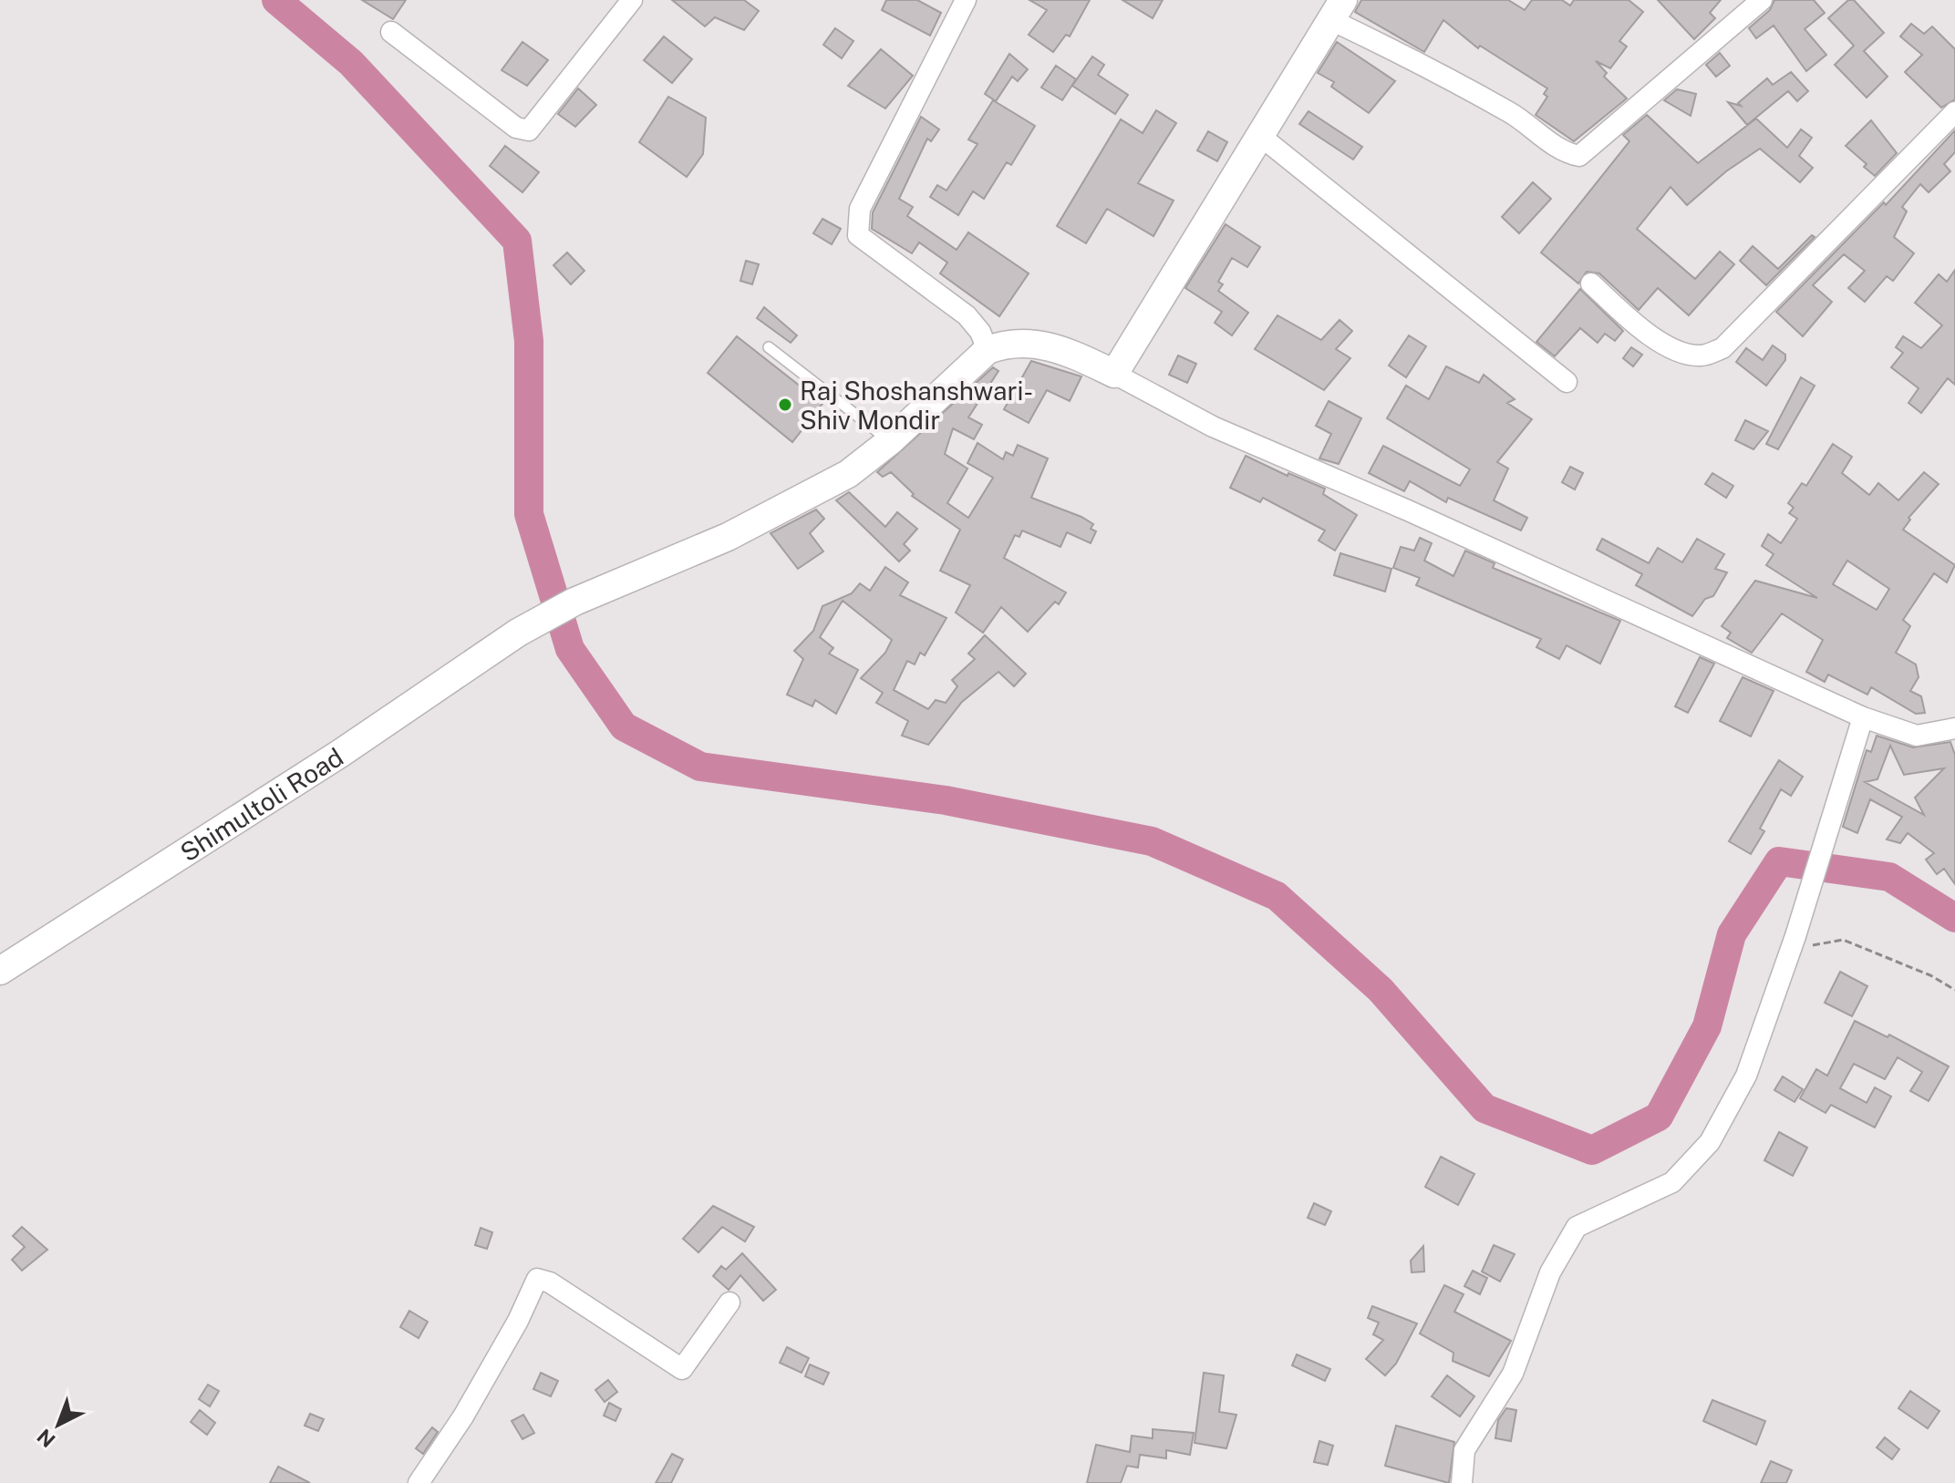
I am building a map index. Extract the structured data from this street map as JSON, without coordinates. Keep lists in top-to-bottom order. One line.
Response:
{"streets":{"street":["Shimultoli Road"]},"places":["Raj Shoshanshwari- Shiv Mondir"],"north":"bottom left"}
